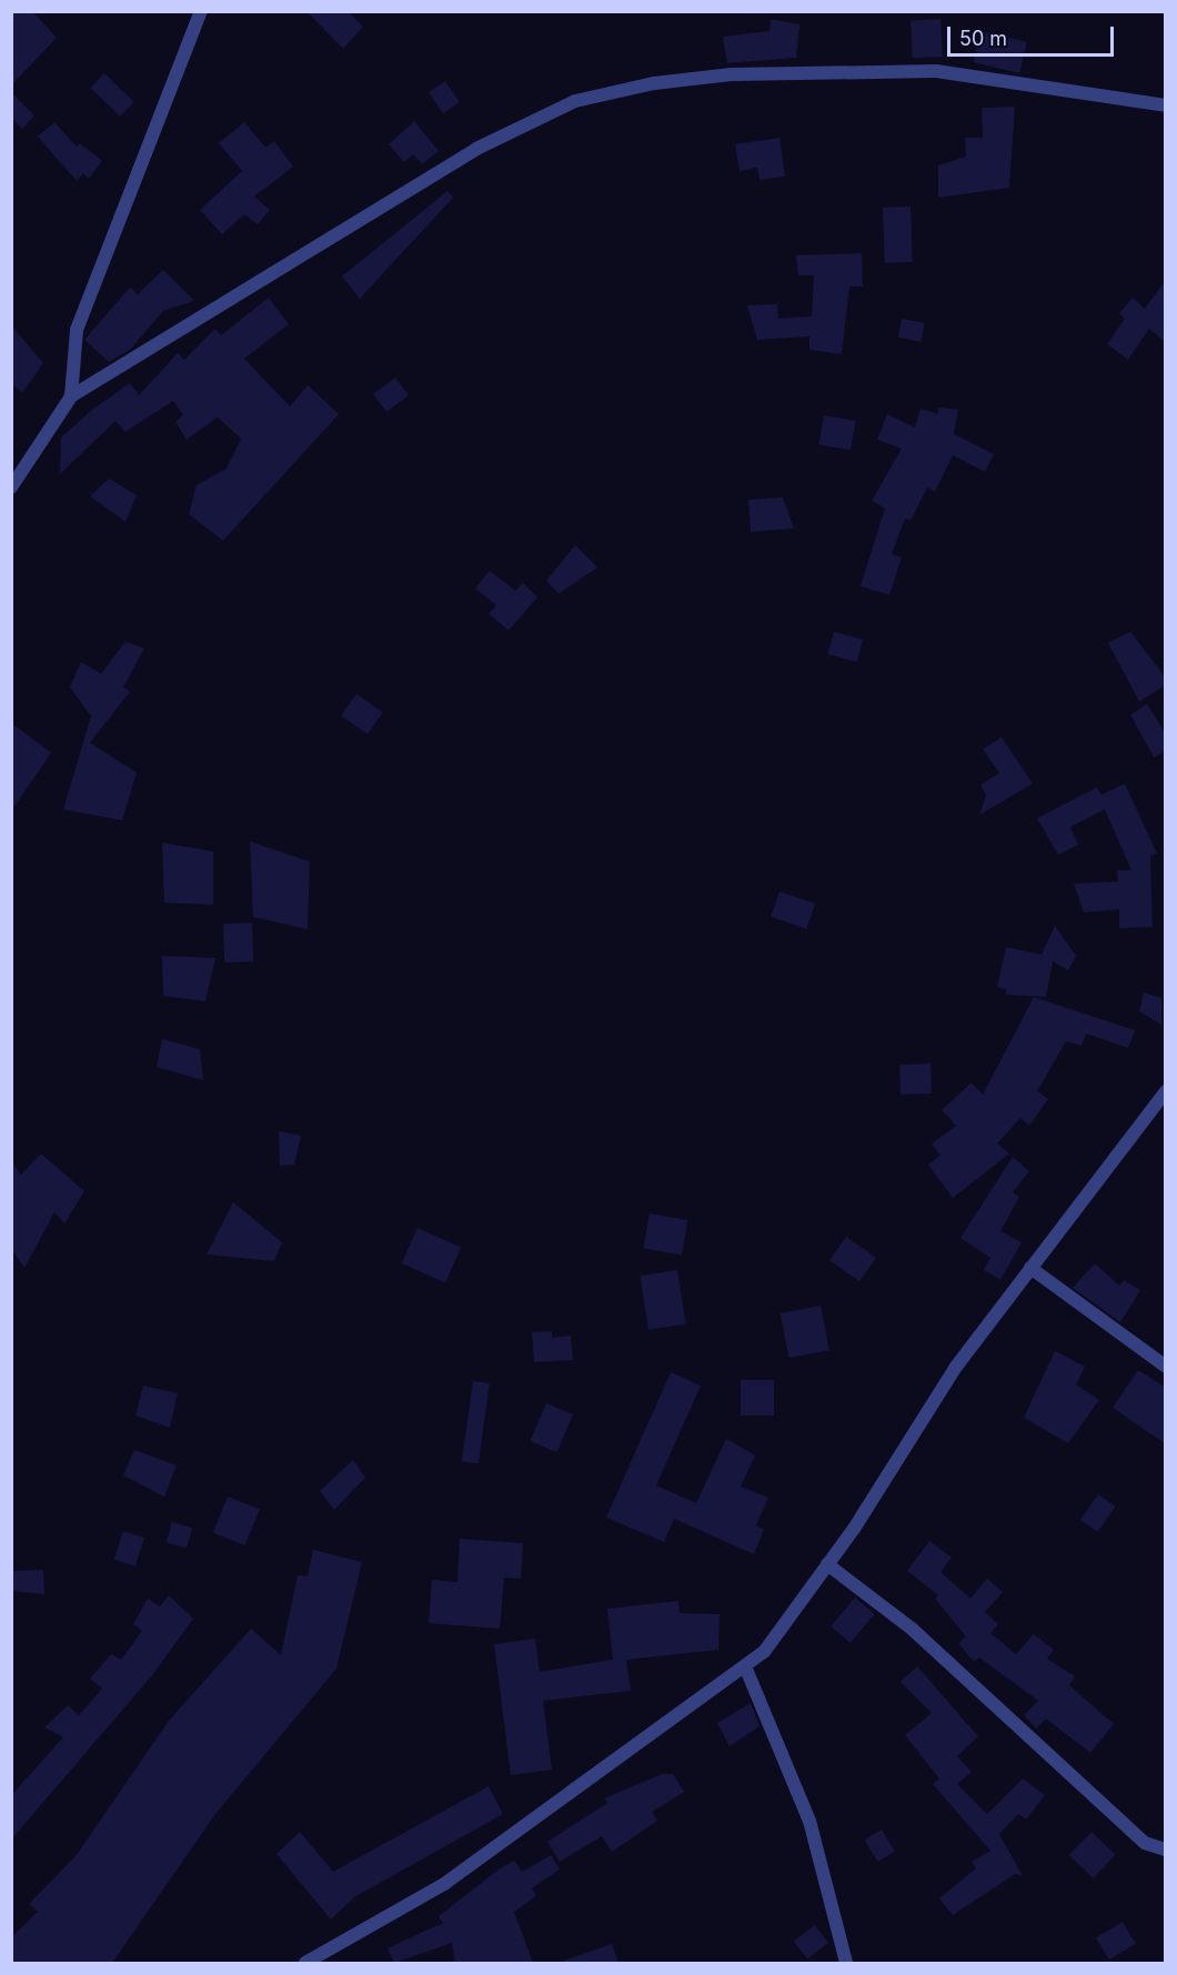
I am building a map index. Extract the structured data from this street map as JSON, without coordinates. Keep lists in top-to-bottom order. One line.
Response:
{"scale_bar":"50 m"}
